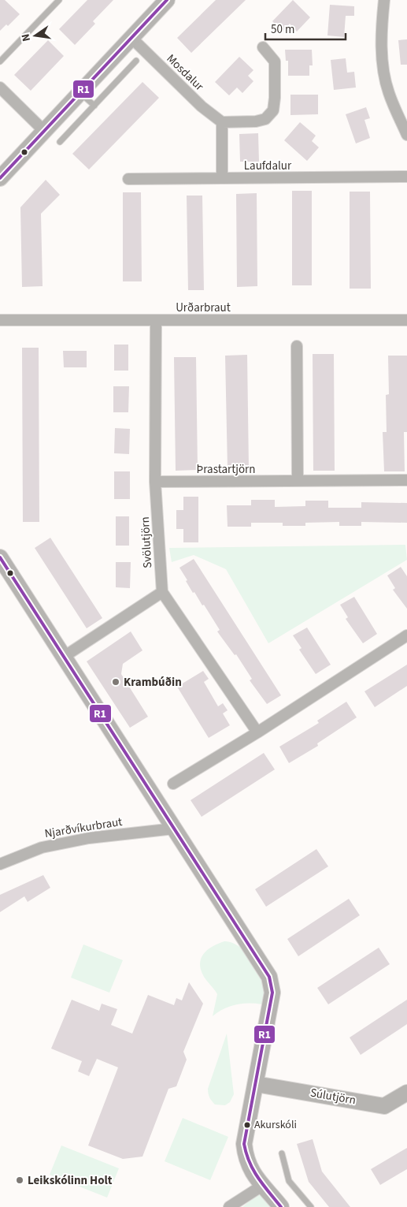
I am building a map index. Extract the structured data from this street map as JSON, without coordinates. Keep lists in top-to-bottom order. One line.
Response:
{"streets":{"street":["Mosdalur","Laufdalur","Urðarbraut","Þrastartjörn","Svölutjörn","Njarðvíkurbraut","Súlutjörn"]},"crossings":[["Urðarbraut","Svölutjörn"],["Þrastartjörn","Svölutjörn"]],"places":["Krambúðin","Akurskóli","Leikskólinn Holt"],"lines":["transit line R1"],"scale_bar":"50 m","north":"left"}
